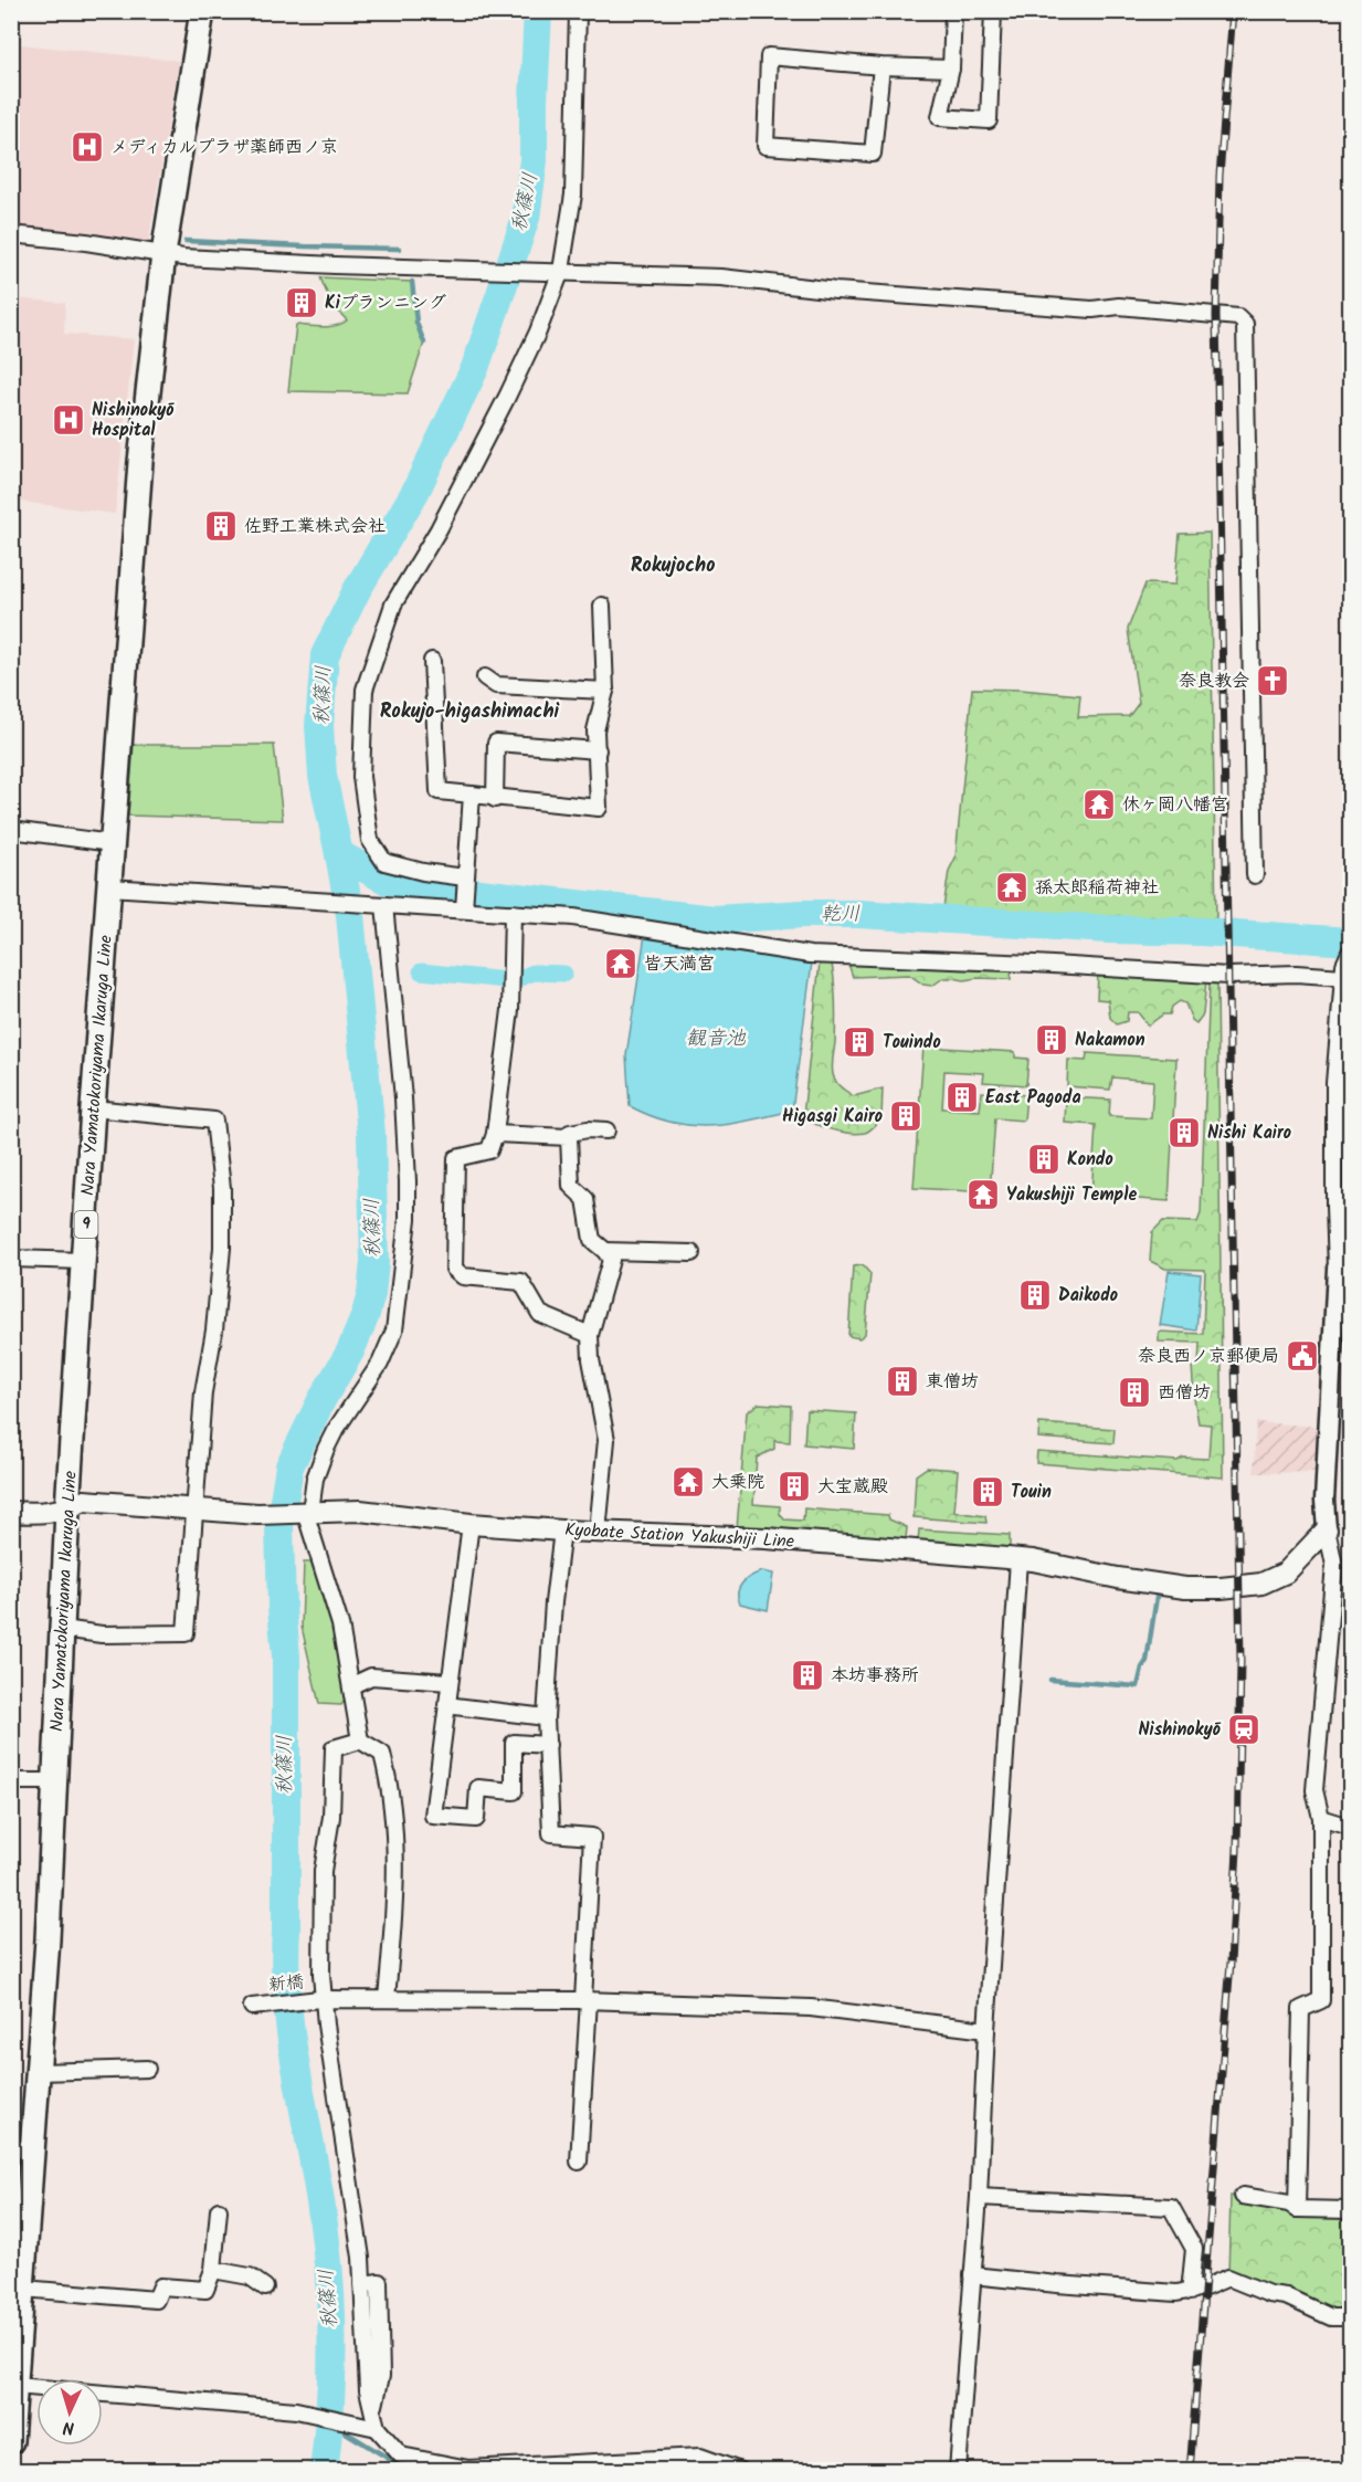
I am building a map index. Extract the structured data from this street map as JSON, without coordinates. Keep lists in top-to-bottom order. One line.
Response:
{"streets":{"main road":["Nara Yamatokoriyama Ikaruga Line","9","Kyobate Station Yakushiji Line"],"street":["新橋"]},"crossings":[["Nara Yamatokoriyama Ikaruga Line","Kyobate Station Yakushiji Line"]],"districts":["Rokujocho","Rokujo-higashimachi"],"water":["秋篠川","乾川","観音池"],"places":{"hospital":["メディカルプラザ薬師西ノ京","Nishinokyō Hospital"],"building":["Kiプランニング","佐野工業株式会社","Nakamon","Touindo","East Pagoda","Higasgi Kairo","Nishi Kairo","Kondo","Daikodo","東僧坊","西僧坊","大宝蔵殿","Touin","本坊事務所"],"church":["奈良教会"],"temple":["休ヶ岡八幡宮","孫太郎稲荷神社","皆天満宮","Yakushiji Temple","大乗院"],"public building":["奈良西ノ京郵便局"],"station":["Nishinokyō"]},"north":"bottom"}
